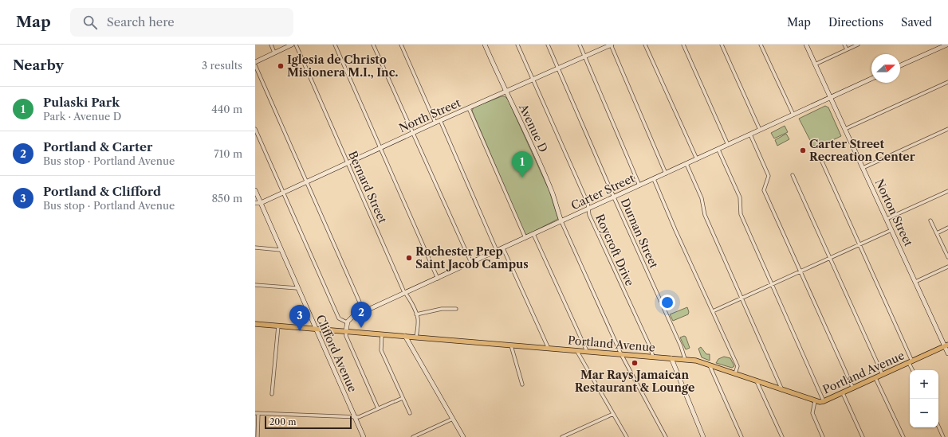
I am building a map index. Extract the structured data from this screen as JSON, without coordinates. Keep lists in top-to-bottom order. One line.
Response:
{"streets":{"main road":["North Street","Avenue D","Carter Street","Norton Street","Portland Avenue","Clifford Avenue"],"street":["Bernard Street","Durnan Street","Roycroft Drive"]},"crossings":[["North Street","Avenue D"],["North Street","Bernard Street"],["North Street","Durnan Street"],["North Street","Roycroft Drive"],["North Street","Clifford Avenue"],["Avenue D","Carter Street"],["Bernard Street","Carter Street"],["Bernard Street","Portland Avenue"],["Carter Street","Norton Street"],["Carter Street","Durnan Street"],["Carter Street","Roycroft Drive"],["Norton Street","Portland Avenue"],["Durnan Street","Portland Avenue"],["Roycroft Drive","Portland Avenue"],["Portland Avenue","Clifford Avenue"]],"places":["Iglesia de Christo Misionera M.I., Inc.","Carter Street Recreation Center","Rochester Prep Saint Jacob Campus","Mar Rays Jamaican Restaurant & Lounge"],"scale_bar":"200 m","north":"right","page":{"header":"Map","search":"Search here","nav":["Map","Directions","Saved"],"heading":["Nearby","3 results"],"list":[{"mark":"1","name":"Pulaski Park","note":"Park · Avenue D","value":"440 m"},{"mark":"2","name":"Portland & Carter","note":"Bus stop · Portland Avenue","value":"710 m"},{"mark":"3","name":"Portland & Clifford","note":"Bus stop · Portland Avenue","value":"850 m"}],"pins":["1","2","3"],"map_buttons":["+","−"],"scale":"200 m"}}
